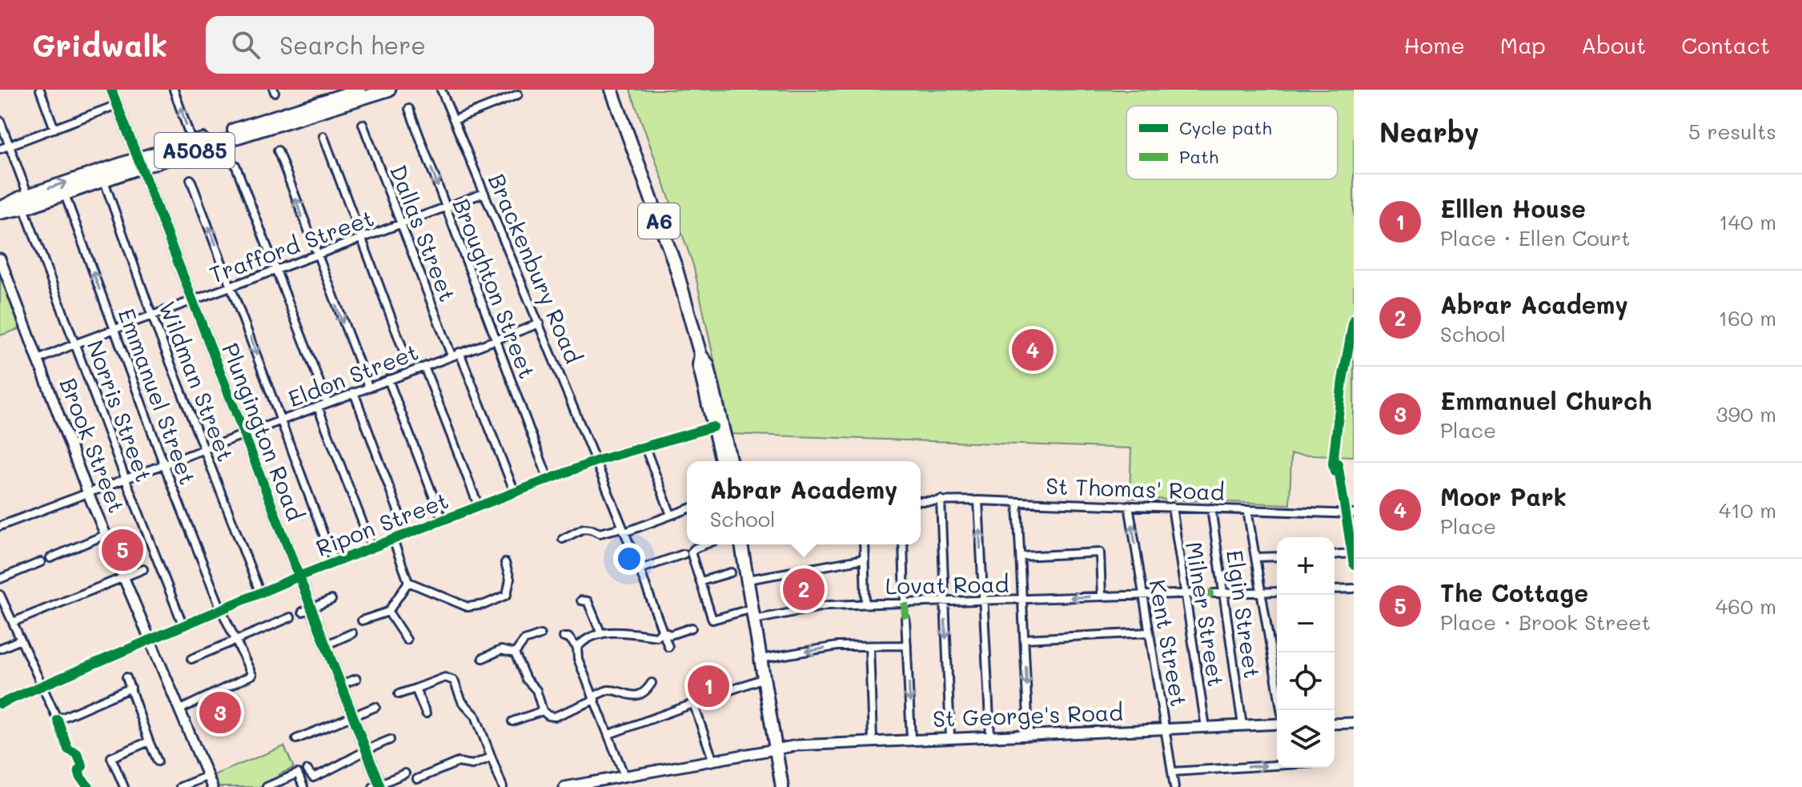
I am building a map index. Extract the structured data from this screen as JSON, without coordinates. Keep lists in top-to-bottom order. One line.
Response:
{"streets":{"highway":["A5085","A6"],"street":["Dallas Street","Trafford Street","Brackenbury Road","Broughton Street","Eldon Street","Wildman Street","Emmanuel Street","Norris Street","Plungington Road","Brook Street","St Thomas' Road","Ripon Street","Lovat Road","Milner Street","Elgin Street","Kent Street","St George's Road"]},"crossings":[["A5085","Wildman Street"],["A5085","Emmanuel Street"],["A5085","Norris Street"],["A5085","Plungington Road"],["A6","Ripon Street"],["Dallas Street","Trafford Street"],["Dallas Street","Eldon Street"],["Trafford Street","Brackenbury Road"],["Trafford Street","Broughton Street"],["Trafford Street","Wildman Street"],["Trafford Street","Emmanuel Street"],["Trafford Street","Norris Street"],["Trafford Street","Plungington Road"],["Trafford Street","Brook Street"],["Brackenbury Road","Eldon Street"],["Brackenbury Road","Ripon Street"],["Broughton Street","Eldon Street"],["Broughton Street","Ripon Street"],["Eldon Street","Wildman Street"],["Eldon Street","Emmanuel Street"],["Eldon Street","Norris Street"],["Eldon Street","Plungington Road"],["Eldon Street","Brook Street"],["Wildman Street","Ripon Street"],["Emmanuel Street","Brook Street"],["Emmanuel Street","Ripon Street"],["Norris Street","Ripon Street"],["Plungington Road","Ripon Street"],["Brook Street","Ripon Street"],["St Thomas' Road","Milner Street"],["St Thomas' Road","Elgin Street"],["St Thomas' Road","Kent Street"],["Lovat Road","Milner Street"],["Lovat Road","Kent Street"],["Milner Street","St George's Road"],["Elgin Street","St George's Road"],["Kent Street","St George's Road"]],"legend":["Cycle path","Path"],"page":{"header":"Gridwalk","search":"Search here","nav":["Home","Map","About","Contact"],"heading":["Nearby","5 results"],"list":[{"mark":"1","name":"Elllen House","note":"Place · Ellen Court","value":"140 m"},{"mark":"2","name":"Abrar Academy","note":"School","value":"160 m"},{"mark":"3","name":"Emmanuel Church","note":"Place","value":"390 m"},{"mark":"4","name":"Moor Park","note":"Place","value":"410 m"},{"mark":"5","name":"The Cottage","note":"Place · Brook Street","value":"460 m"}],"pins":["4","5","2","1","3"],"popup":["Abrar Academy","School"],"map_buttons":["+","−"]}}
